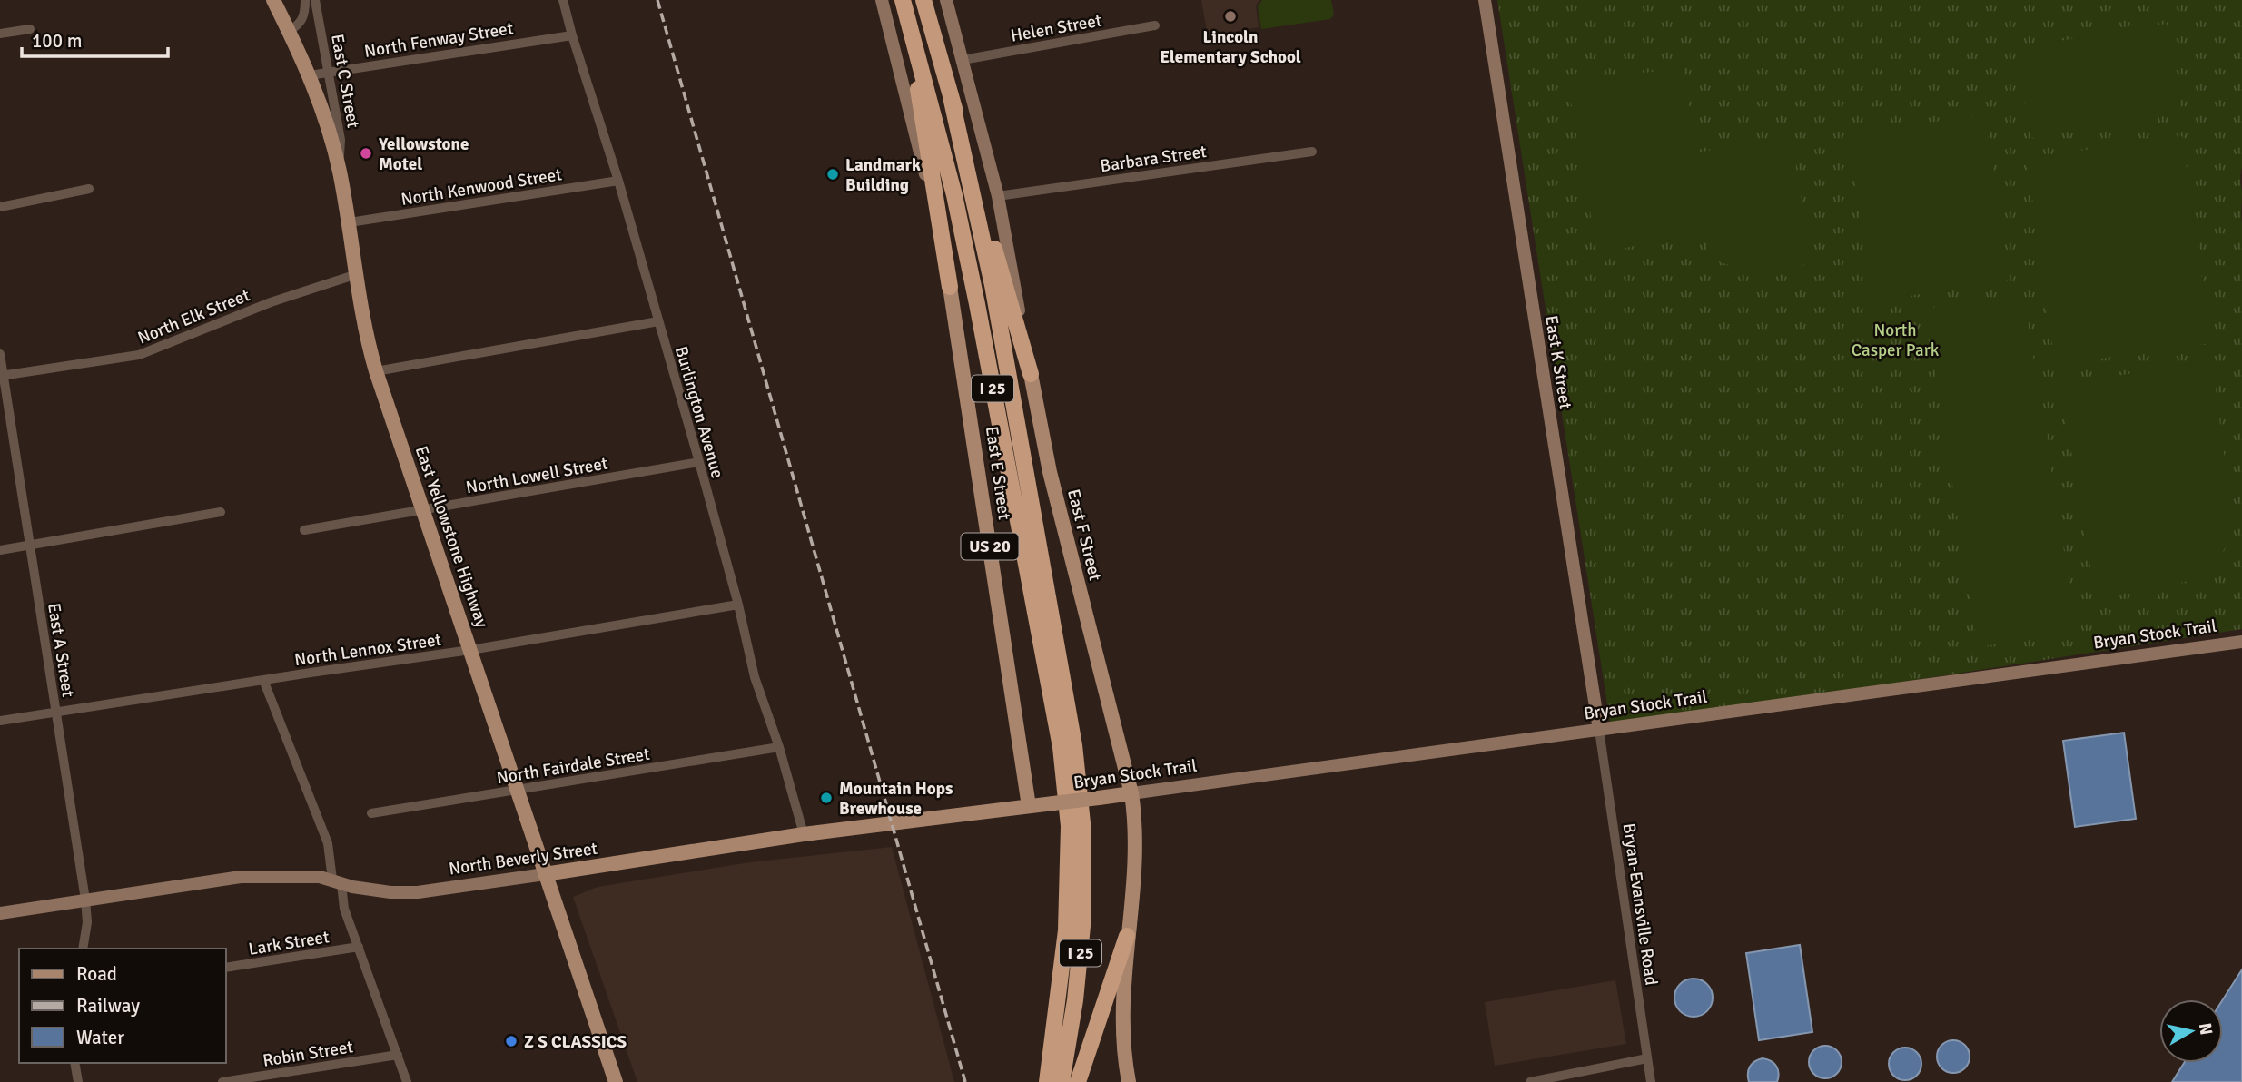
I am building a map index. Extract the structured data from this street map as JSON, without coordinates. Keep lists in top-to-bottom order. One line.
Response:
{"streets":{"highway":["I 25","US 20"],"main road":["East K Street","East E Street","East F Street","East Yellowstone Highway","Bryan Stock Trail","North Beverly Street"],"street":["Helen Street","North Fenway Street","East C Street","Barbara Street","North Kenwood Street","North Elk Street","Burlington Avenue","North Lowell Street","North Lennox Street","East A Street","North Fairdale Street","Bryan-Evansville Road","Lark Street","Robin Street"]},"crossings":[["Helen Street","East F Street"],["North Fenway Street","East C Street"],["North Fenway Street","Burlington Avenue"],["North Fenway Street","East Yellowstone Highway"],["East C Street","East Yellowstone Highway"],["Barbara Street","East F Street"],["North Kenwood Street","Burlington Avenue"],["North Kenwood Street","East Yellowstone Highway"],["North Elk Street","East Yellowstone Highway"],["North Elk Street","East A Street"],["East K Street","Bryan Stock Trail"],["East K Street","Bryan-Evansville Road"],["I 25","US 20"],["Burlington Avenue","North Lowell Street"],["Burlington Avenue","North Lennox Street"],["Burlington Avenue","North Fairdale Street"],["Burlington Avenue","North Beverly Street"],["East E Street","US 20"],["East E Street","North Beverly Street"],["North Lowell Street","East Yellowstone Highway"],["East F Street","Bryan Stock Trail"],["East Yellowstone Highway","North Lennox Street"],["East Yellowstone Highway","North Fairdale Street"],["East Yellowstone Highway","North Beverly Street"],["Bryan Stock Trail","North Beverly Street"],["Bryan Stock Trail","Bryan-Evansville Road"],["North Lennox Street","East A Street"],["East A Street","North Beverly Street"]],"parks":["North Casper Park"],"places":["Lincoln Elementary School","Yellowstone Motel","Landmark Building","Mountain Hops Brewhouse","Z S CLASSICS"],"legend":["Road","Railway","Water"],"scale_bar":"100 m","north":"right"}
